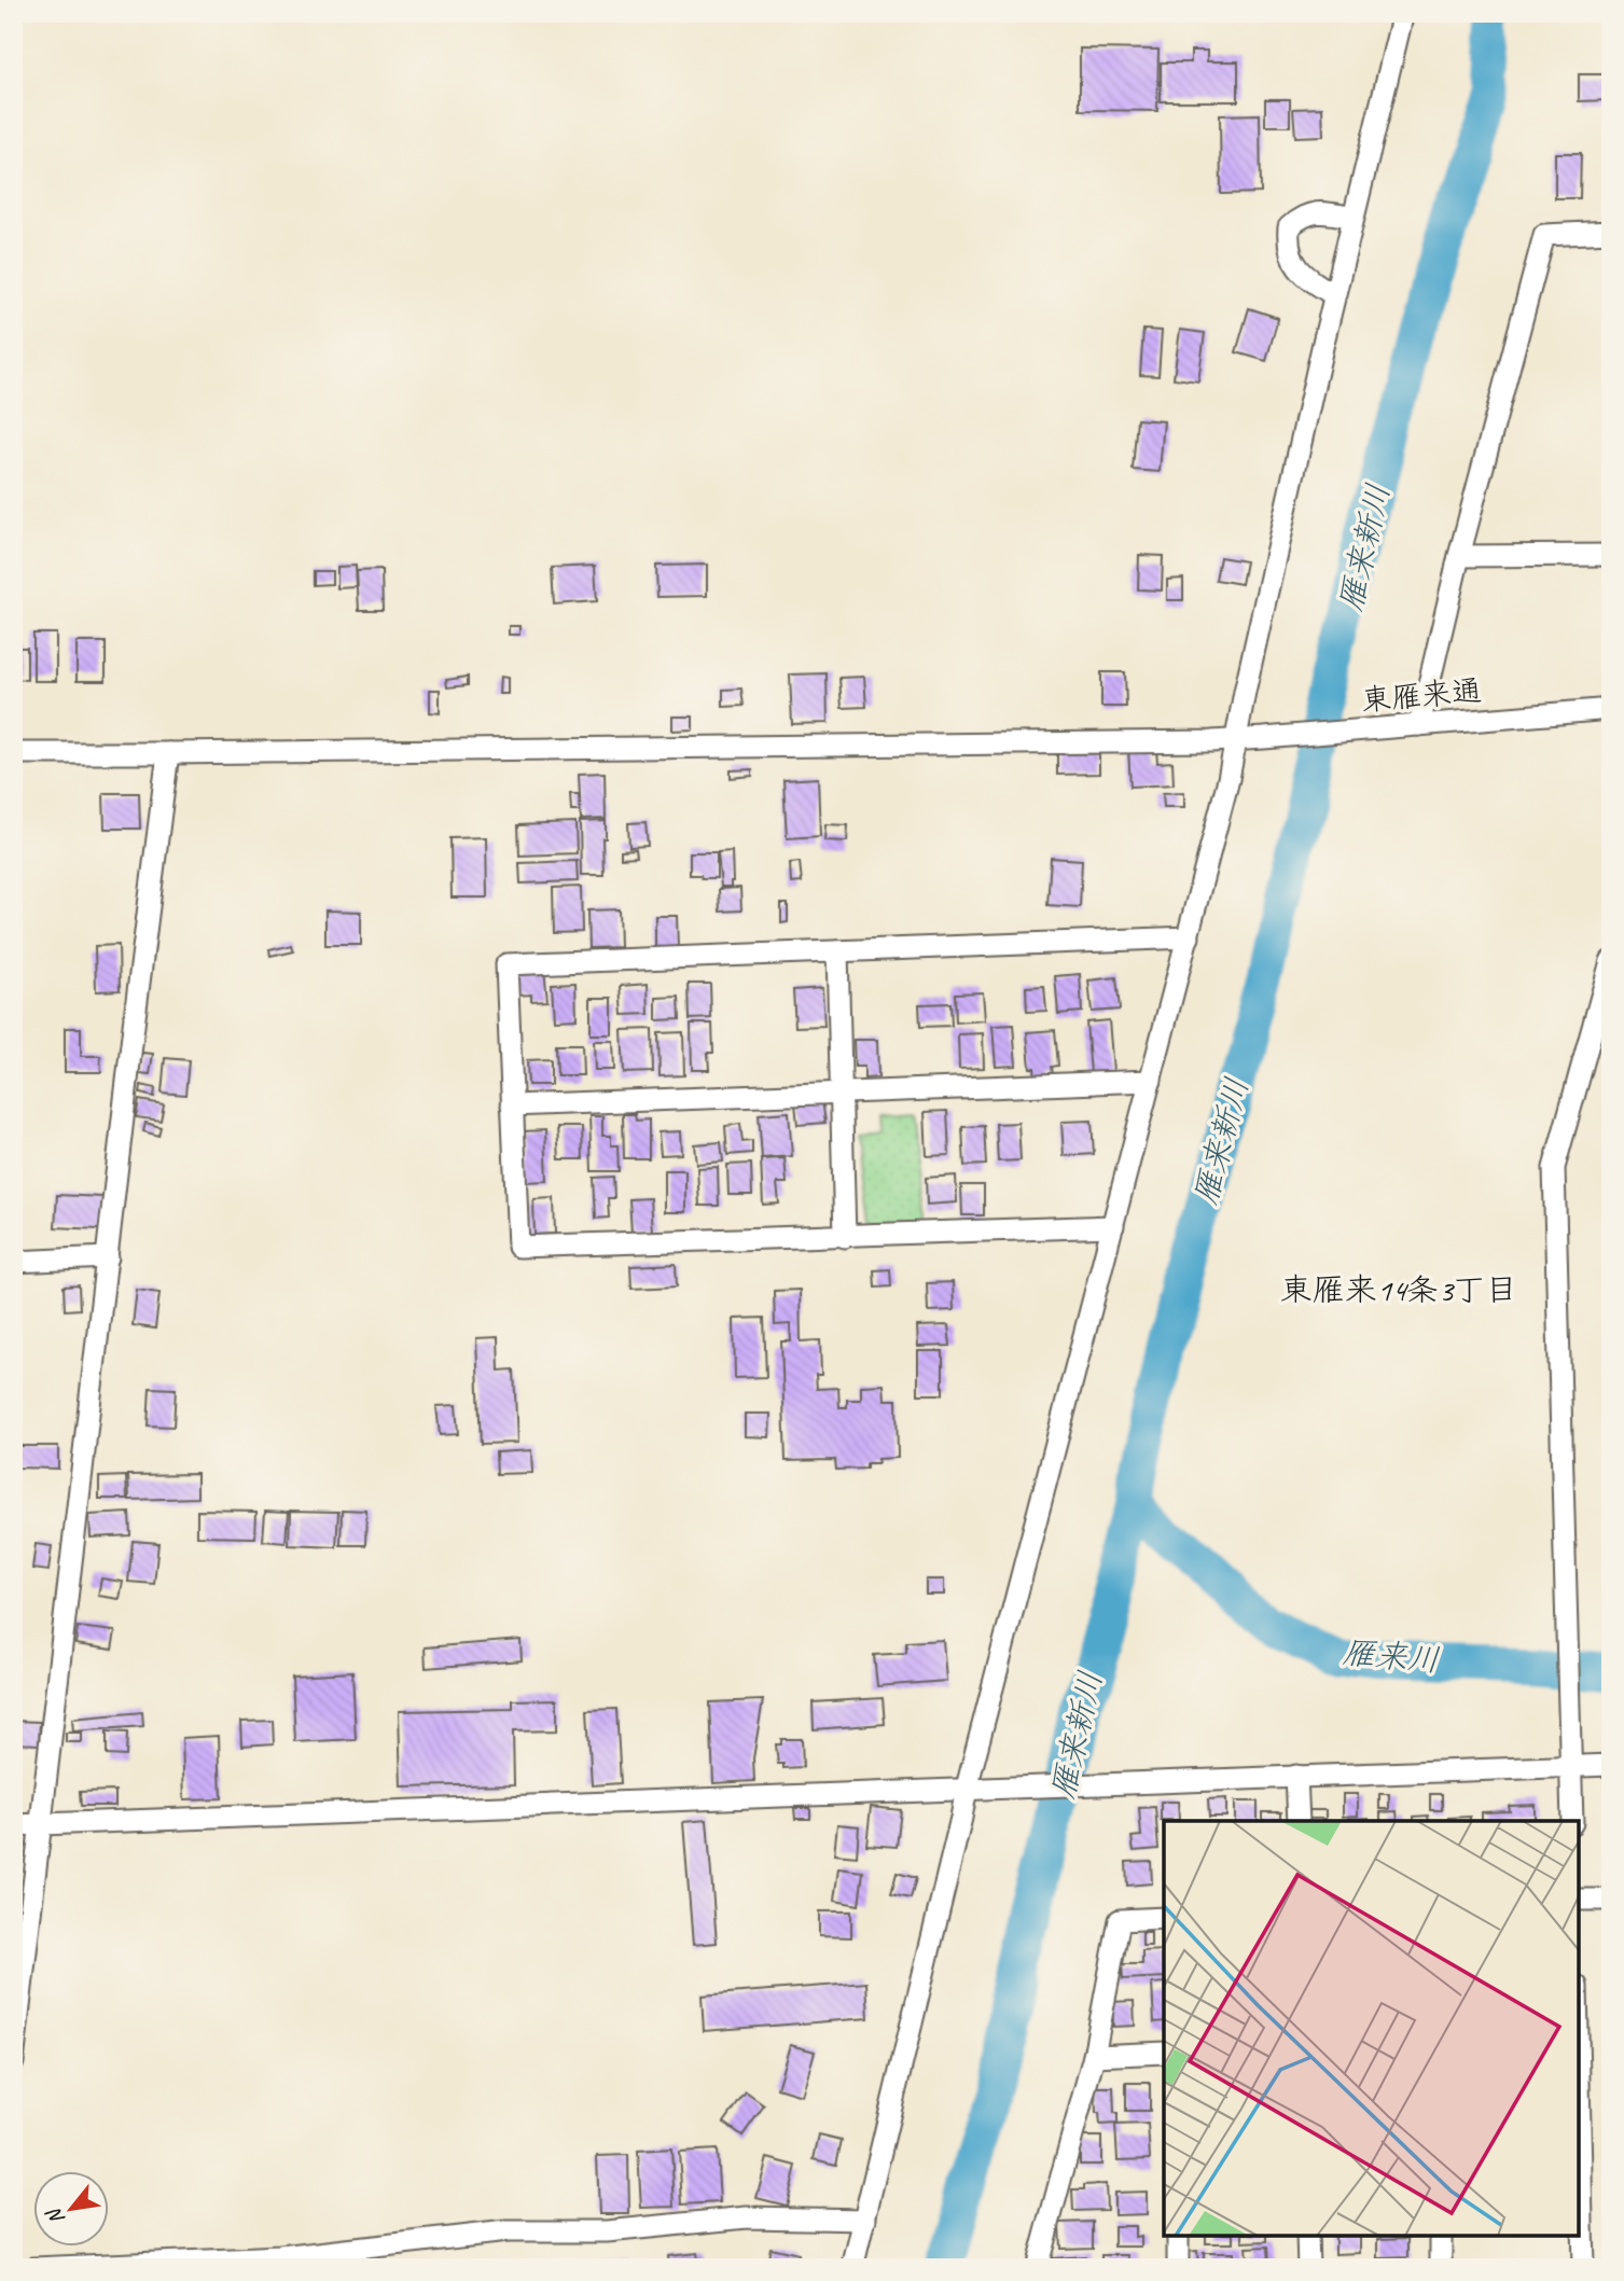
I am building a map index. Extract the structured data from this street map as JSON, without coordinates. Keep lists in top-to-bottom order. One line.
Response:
{"streets":{"street":["東雁来通"]},"districts":["東雁来14条3丁目"],"water":["雁来新川","雁来川"],"north":"bottom left"}
